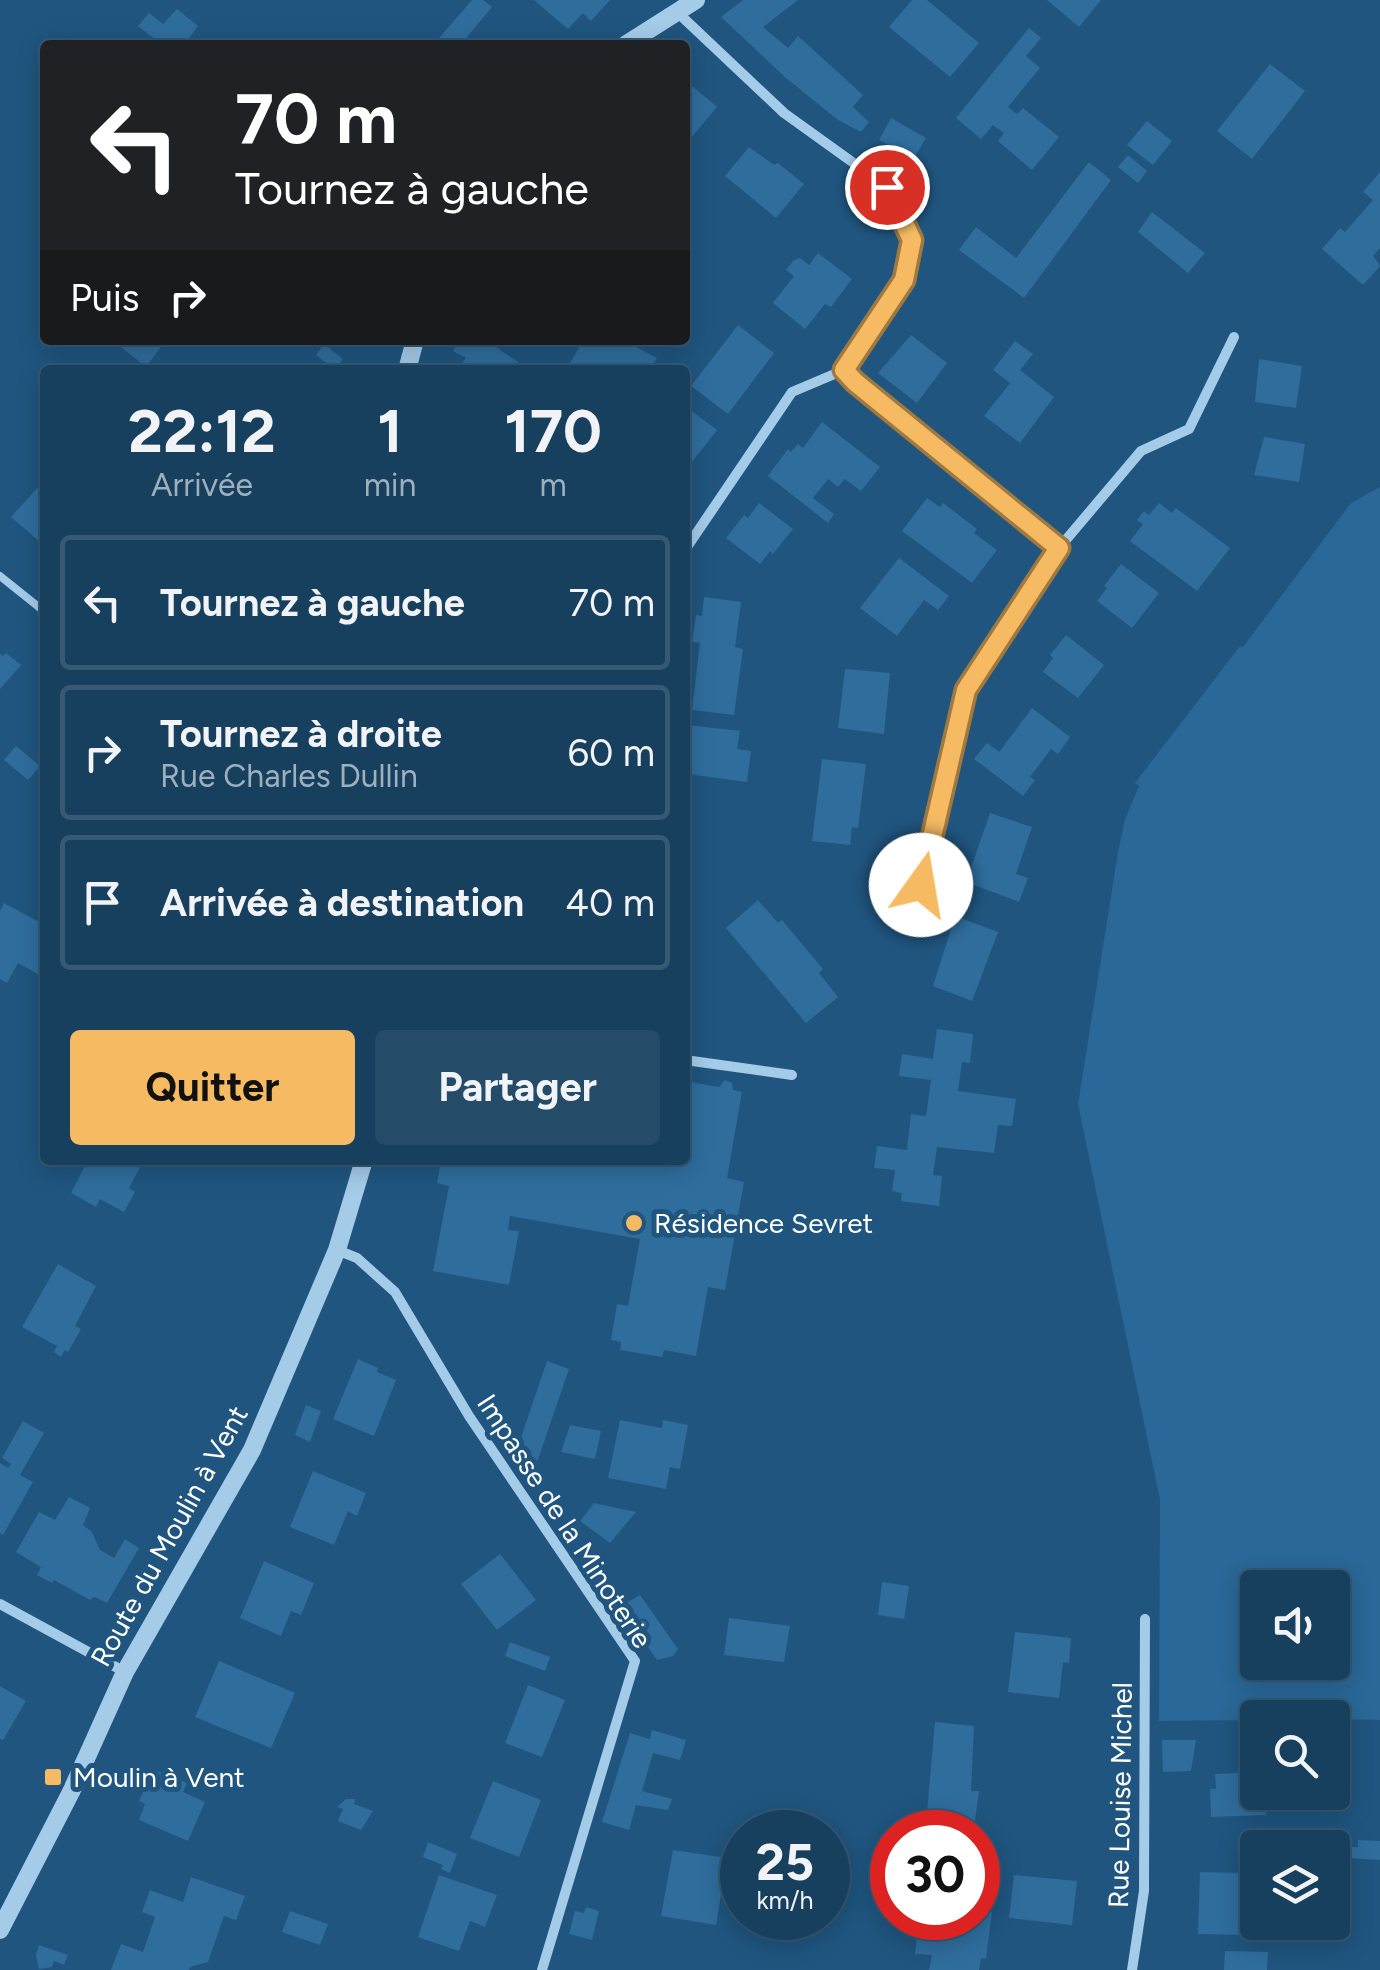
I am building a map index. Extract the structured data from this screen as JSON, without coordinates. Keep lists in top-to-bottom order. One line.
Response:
{"streets":{"street":["Impasse de la Minoterie","Route du Moulin à Vent","Rue Louise Michel"]},"crossings":[["Impasse de la Minoterie","Route du Moulin à Vent"]],"places":{"other":["Résidence Sevret"],"transit":["Moulin à Vent"]},"page":{"turn":["70 m","Tournez à gauche"],"then":"Puis","eta":["22:12","Arrivée","1","min","170","m"],"list":[{"name":"Tournez à gauche","value":"70 m"},{"name":"Tournez à droite","note":"Rue Charles Dullin","value":"60 m"},{"name":"Arrivée à destination","value":"40 m"}],"buttons":["Quitter","Partager"],"speed":"25 km/h","limit":"30"}}
